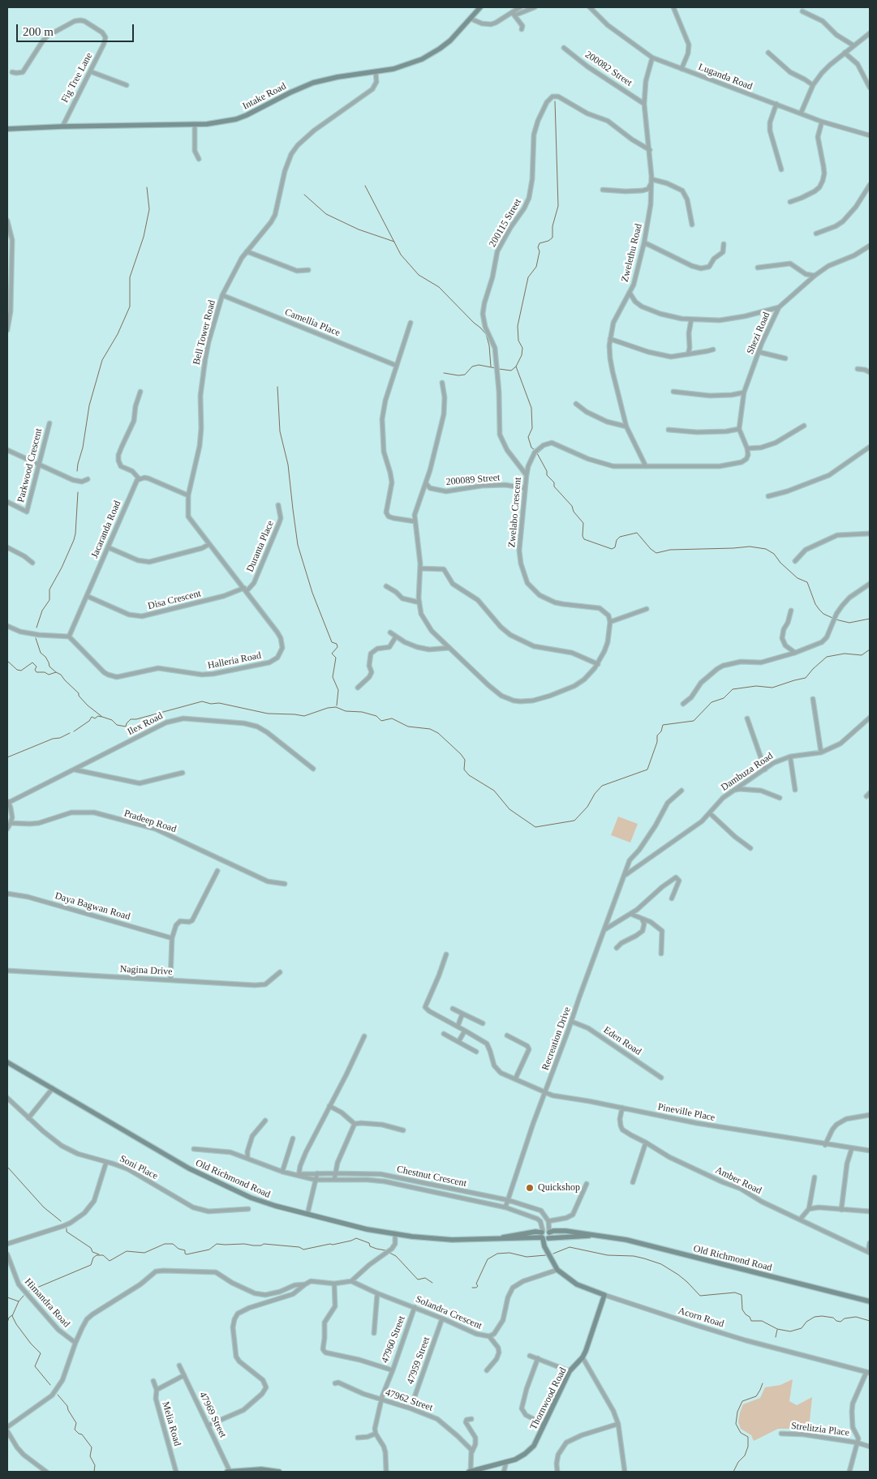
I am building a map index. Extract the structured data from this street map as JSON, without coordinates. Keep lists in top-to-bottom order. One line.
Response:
{"streets":{"street":["200082 Street","Luganda Road","Fig Tree Lane","Intake Road","200115 Street","Zwelethu Road","Camellia Place","Bell Tower Road","Shezi Road","Parkwood Crescent","200089 Street","Zwelabo Crescent","Jacaranda Road","Duranta Place","Disa Crescent","Halleria Road","Ilex Road","Dambuza Road","Pradeep Road","Daya Bagwan Road","Nagina Drive","Recreation Drive","Eden Road","Pineville Place","Soni Place","Chestnut Crescent","Old Richmond Road","Amber Road","Himandra Road","Solandra Crescent","Acorn Road","47960 Street","47959 Street","Thornwood Road","47962 Street","47969 Street","Melia Road","Strelitzia Place"]},"crossings":[["200082 Street","Zwelethu Road"],["Luganda Road","Zwelethu Road"],["Fig Tree Lane","Intake Road"],["Intake Road","Bell Tower Road"],["200115 Street","Zwelethu Road"],["200115 Street","Zwelabo Crescent"],["Zwelethu Road","Zwelabo Crescent"],["Camellia Place","Bell Tower Road"],["Bell Tower Road","Duranta Place"],["Bell Tower Road","Disa Crescent"],["Bell Tower Road","Halleria Road"],["200089 Street","Zwelabo Crescent"],["Jacaranda Road","Disa Crescent"],["Jacaranda Road","Halleria Road"],["Duranta Place","Disa Crescent"],["Dambuza Road","Recreation Drive"],["Recreation Drive","Eden Road"],["Recreation Drive","Pineville Place"],["Recreation Drive","Chestnut Crescent"],["Pineville Place","Amber Road"],["Chestnut Crescent","Old Richmond Road"],["Chestnut Crescent","Acorn Road"],["Old Richmond Road","Acorn Road"],["Solandra Crescent","Acorn Road"],["Solandra Crescent","47960 Street"],["Solandra Crescent","47959 Street"],["Acorn Road","Thornwood Road"],["Acorn Road","Strelitzia Place"],["47959 Street","47962 Street"]],"places":["Quickshop"],"scale_bar":"200 m"}
